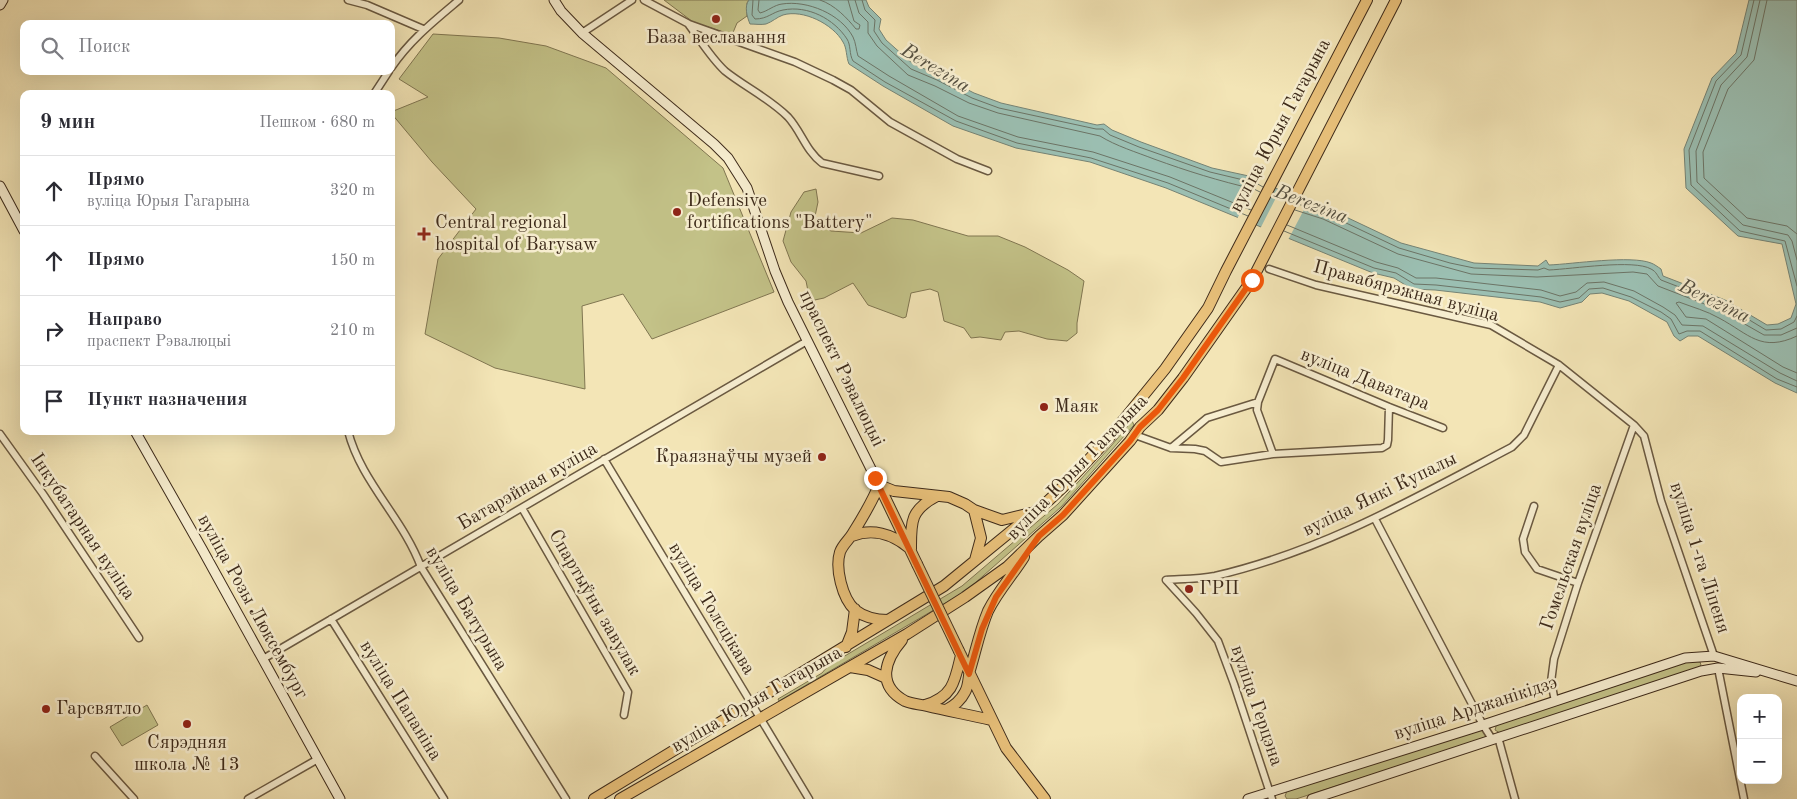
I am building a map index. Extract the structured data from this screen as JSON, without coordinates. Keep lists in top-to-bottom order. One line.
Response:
{"streets":{"main road":["вуліца Юрыя Гагарына","праспект Рэвалюцыі","вуліца 1-га Ліпеня","вуліца Розы Люксембург","вуліца Арджанікідзэ"],"street":["Правабярэжная вуліца","вуліца Даватара","Батарэйная вуліца","вуліца Янкі Купалы","Інкубатарная вуліца","Гомельская вуліца","Спартыўны завулак","вуліца Батурына","вуліца Толсцікава","вуліца Папаніна","вуліца Герцэна"]},"crossings":[["вуліца Юрыя Гагарына","вуліца Толсцікава"],["Правабярэжная вуліца","вуліца Янкі Купалы"],["Правабярэжная вуліца","вуліца 1-га Ліпеня"],["праспект Рэвалюцыі","Батарэйная вуліца"],["Батарэйная вуліца","Спартыўны завулак"],["Батарэйная вуліца","вуліца Розы Люксембург"],["Батарэйная вуліца","вуліца Батурына"],["Батарэйная вуліца","вуліца Толсцікава"],["Батарэйная вуліца","вуліца Папаніна"],["вуліца Янкі Купалы","вуліца 1-га Ліпеня"],["вуліца Янкі Купалы","вуліца Герцэна"],["Гомельская вуліца","вуліца 1-га Ліпеня"],["Гомельская вуліца","вуліца Арджанікідзэ"],["вуліца 1-га Ліпеня","вуліца Арджанікідзэ"],["вуліца Герцэна","вуліца Арджанікідзэ"]],"water":["Berezina"],"places":{"other":["База веславання","Defensive fortifications \"Battery\"","Маяк","Краязнаўчы музей","ГРП","Гарсвятло","Сярэдняя школа № 13"],"health":["Central regional hospital of Barysaw"]},"page":{"search":"Поиск","heading":["9 мин","Пешком · 680 m"],"list":[["Прямо","вуліца Юрыя Гагарына","320 m"],["Прямо","150 m"],["Направо","праспект Рэвалюцыі","210 m"],"Пункт назначения"],"map_buttons":["+","−"]}}
